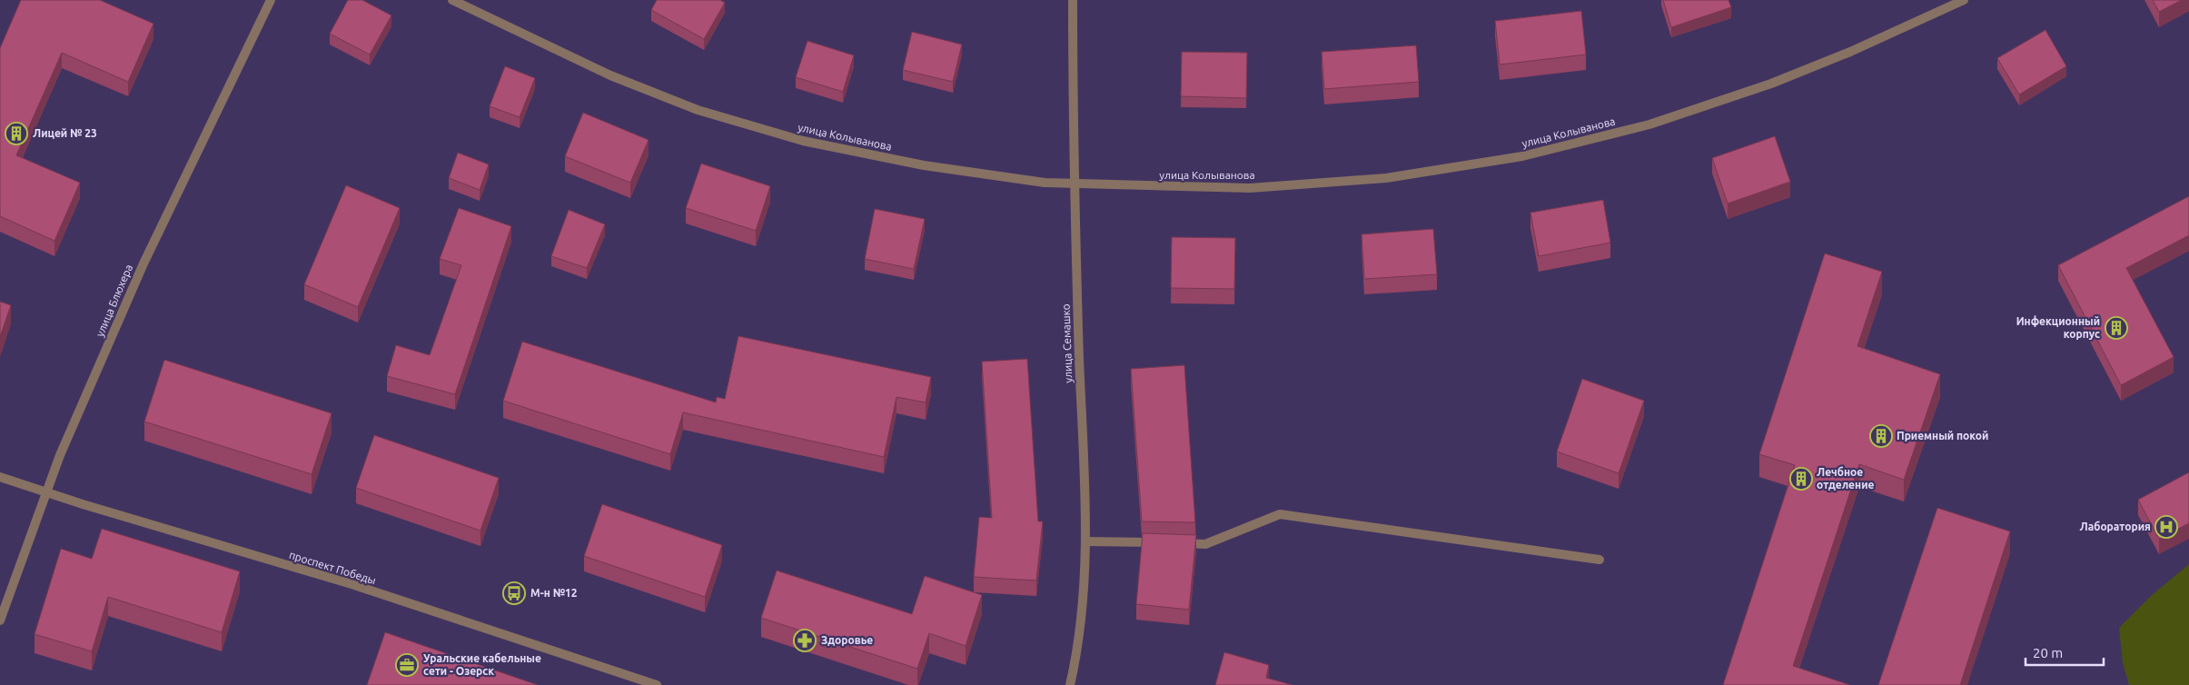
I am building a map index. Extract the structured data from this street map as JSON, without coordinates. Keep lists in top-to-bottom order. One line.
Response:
{"streets":{"street":["улица Колыванова","улица Блюхера","улица Семашко","проспект Победы"]},"crossings":[["улица Колыванова","улица Семашко"],["улица Блюхера","проспект Победы"]],"places":{"building":["Лицей № 23","Инфекционный корпус","Приемный покой","Лечбное отделение"],"hospital":["Лаборатория"],"bus stop":["М-н №12"],"pharmacy":["Здоровье"],"office":["Уральские кабельные сети - Озерск"]},"scale_bar":"20 m"}
